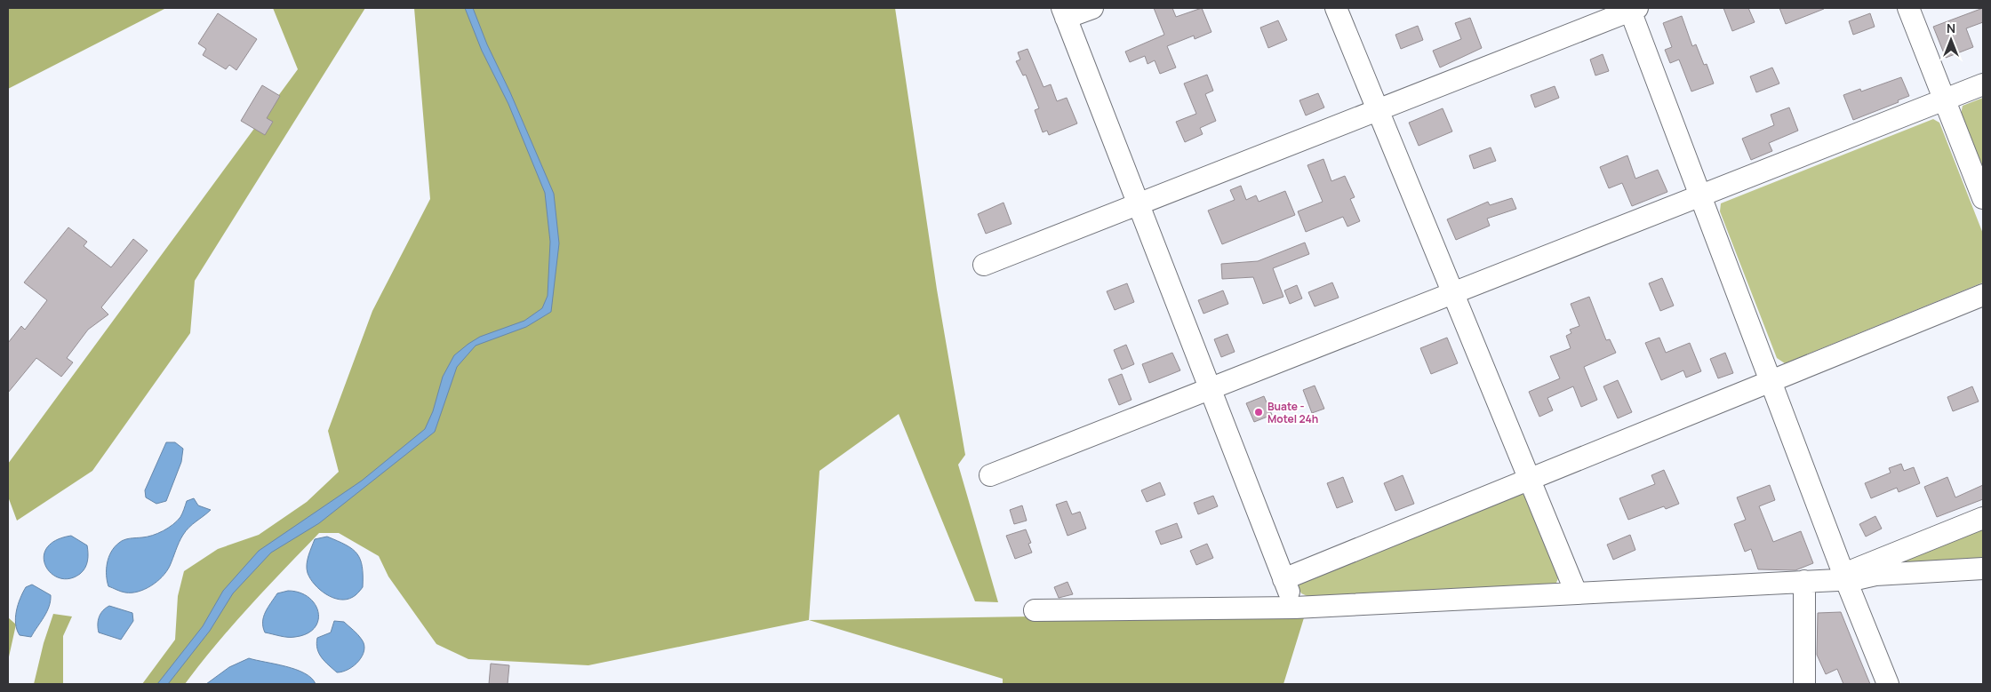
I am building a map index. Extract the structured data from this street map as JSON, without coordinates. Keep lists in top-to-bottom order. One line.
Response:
{"places":["Buate - Motel 24h"],"north":"top"}
